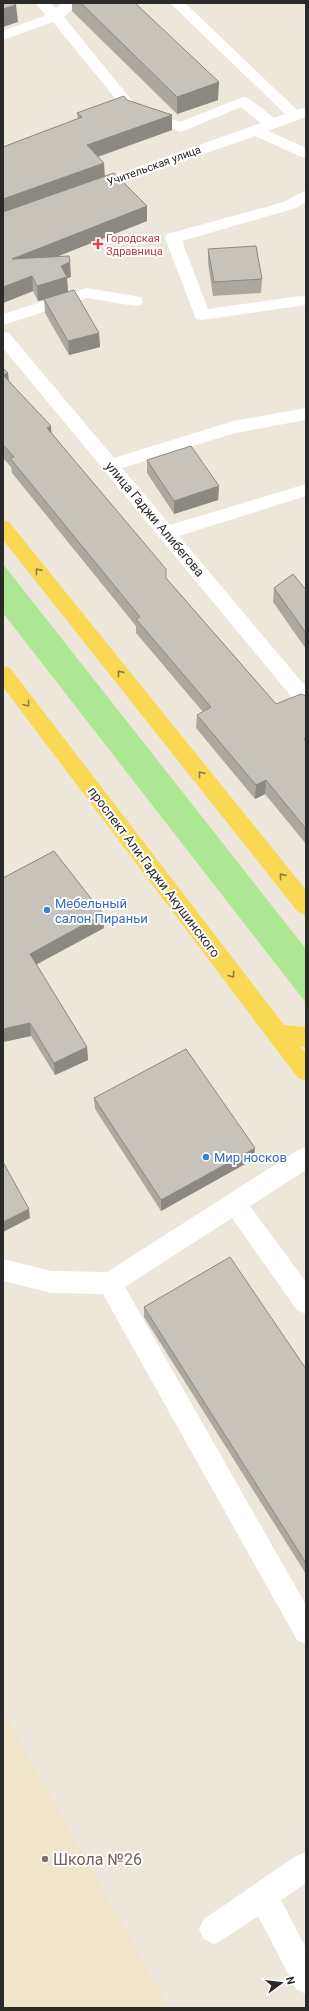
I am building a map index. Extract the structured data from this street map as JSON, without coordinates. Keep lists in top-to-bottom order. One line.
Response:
{"streets":{"main road":["проспект Али-Гаджи Акушинского"],"street":["Учительская улица","улица Гаджи Алибегова"]},"places":{"health":["Городская Здравница"],"other":["Мебельный салон Пираньи","Мир носков","Школа №26"]},"north":"right"}
